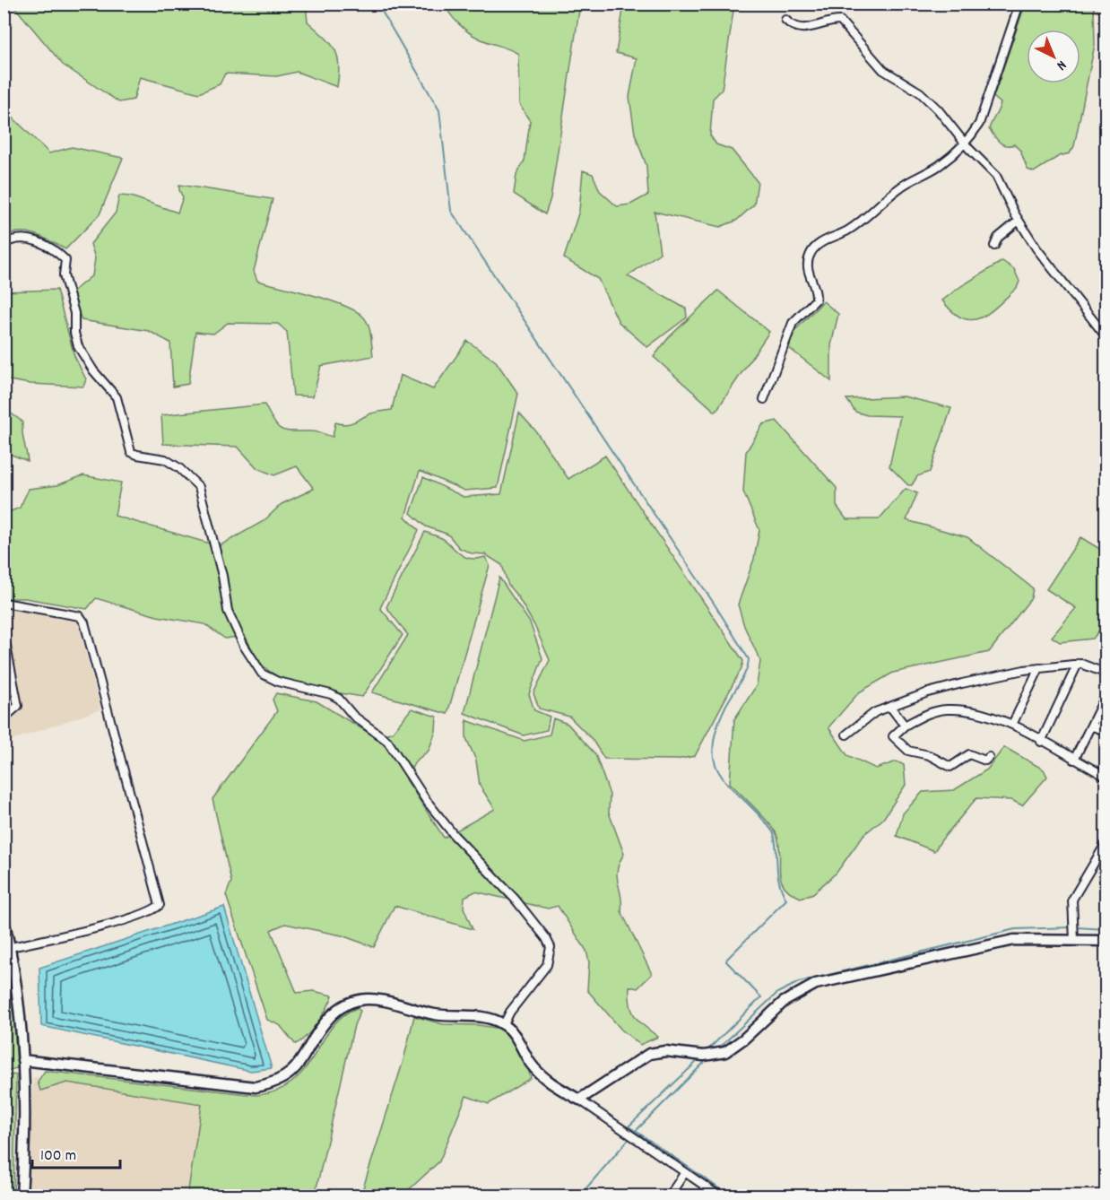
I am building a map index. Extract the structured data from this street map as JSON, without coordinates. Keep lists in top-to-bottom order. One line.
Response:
{"scale_bar":"100 m","north":"bottom right"}
